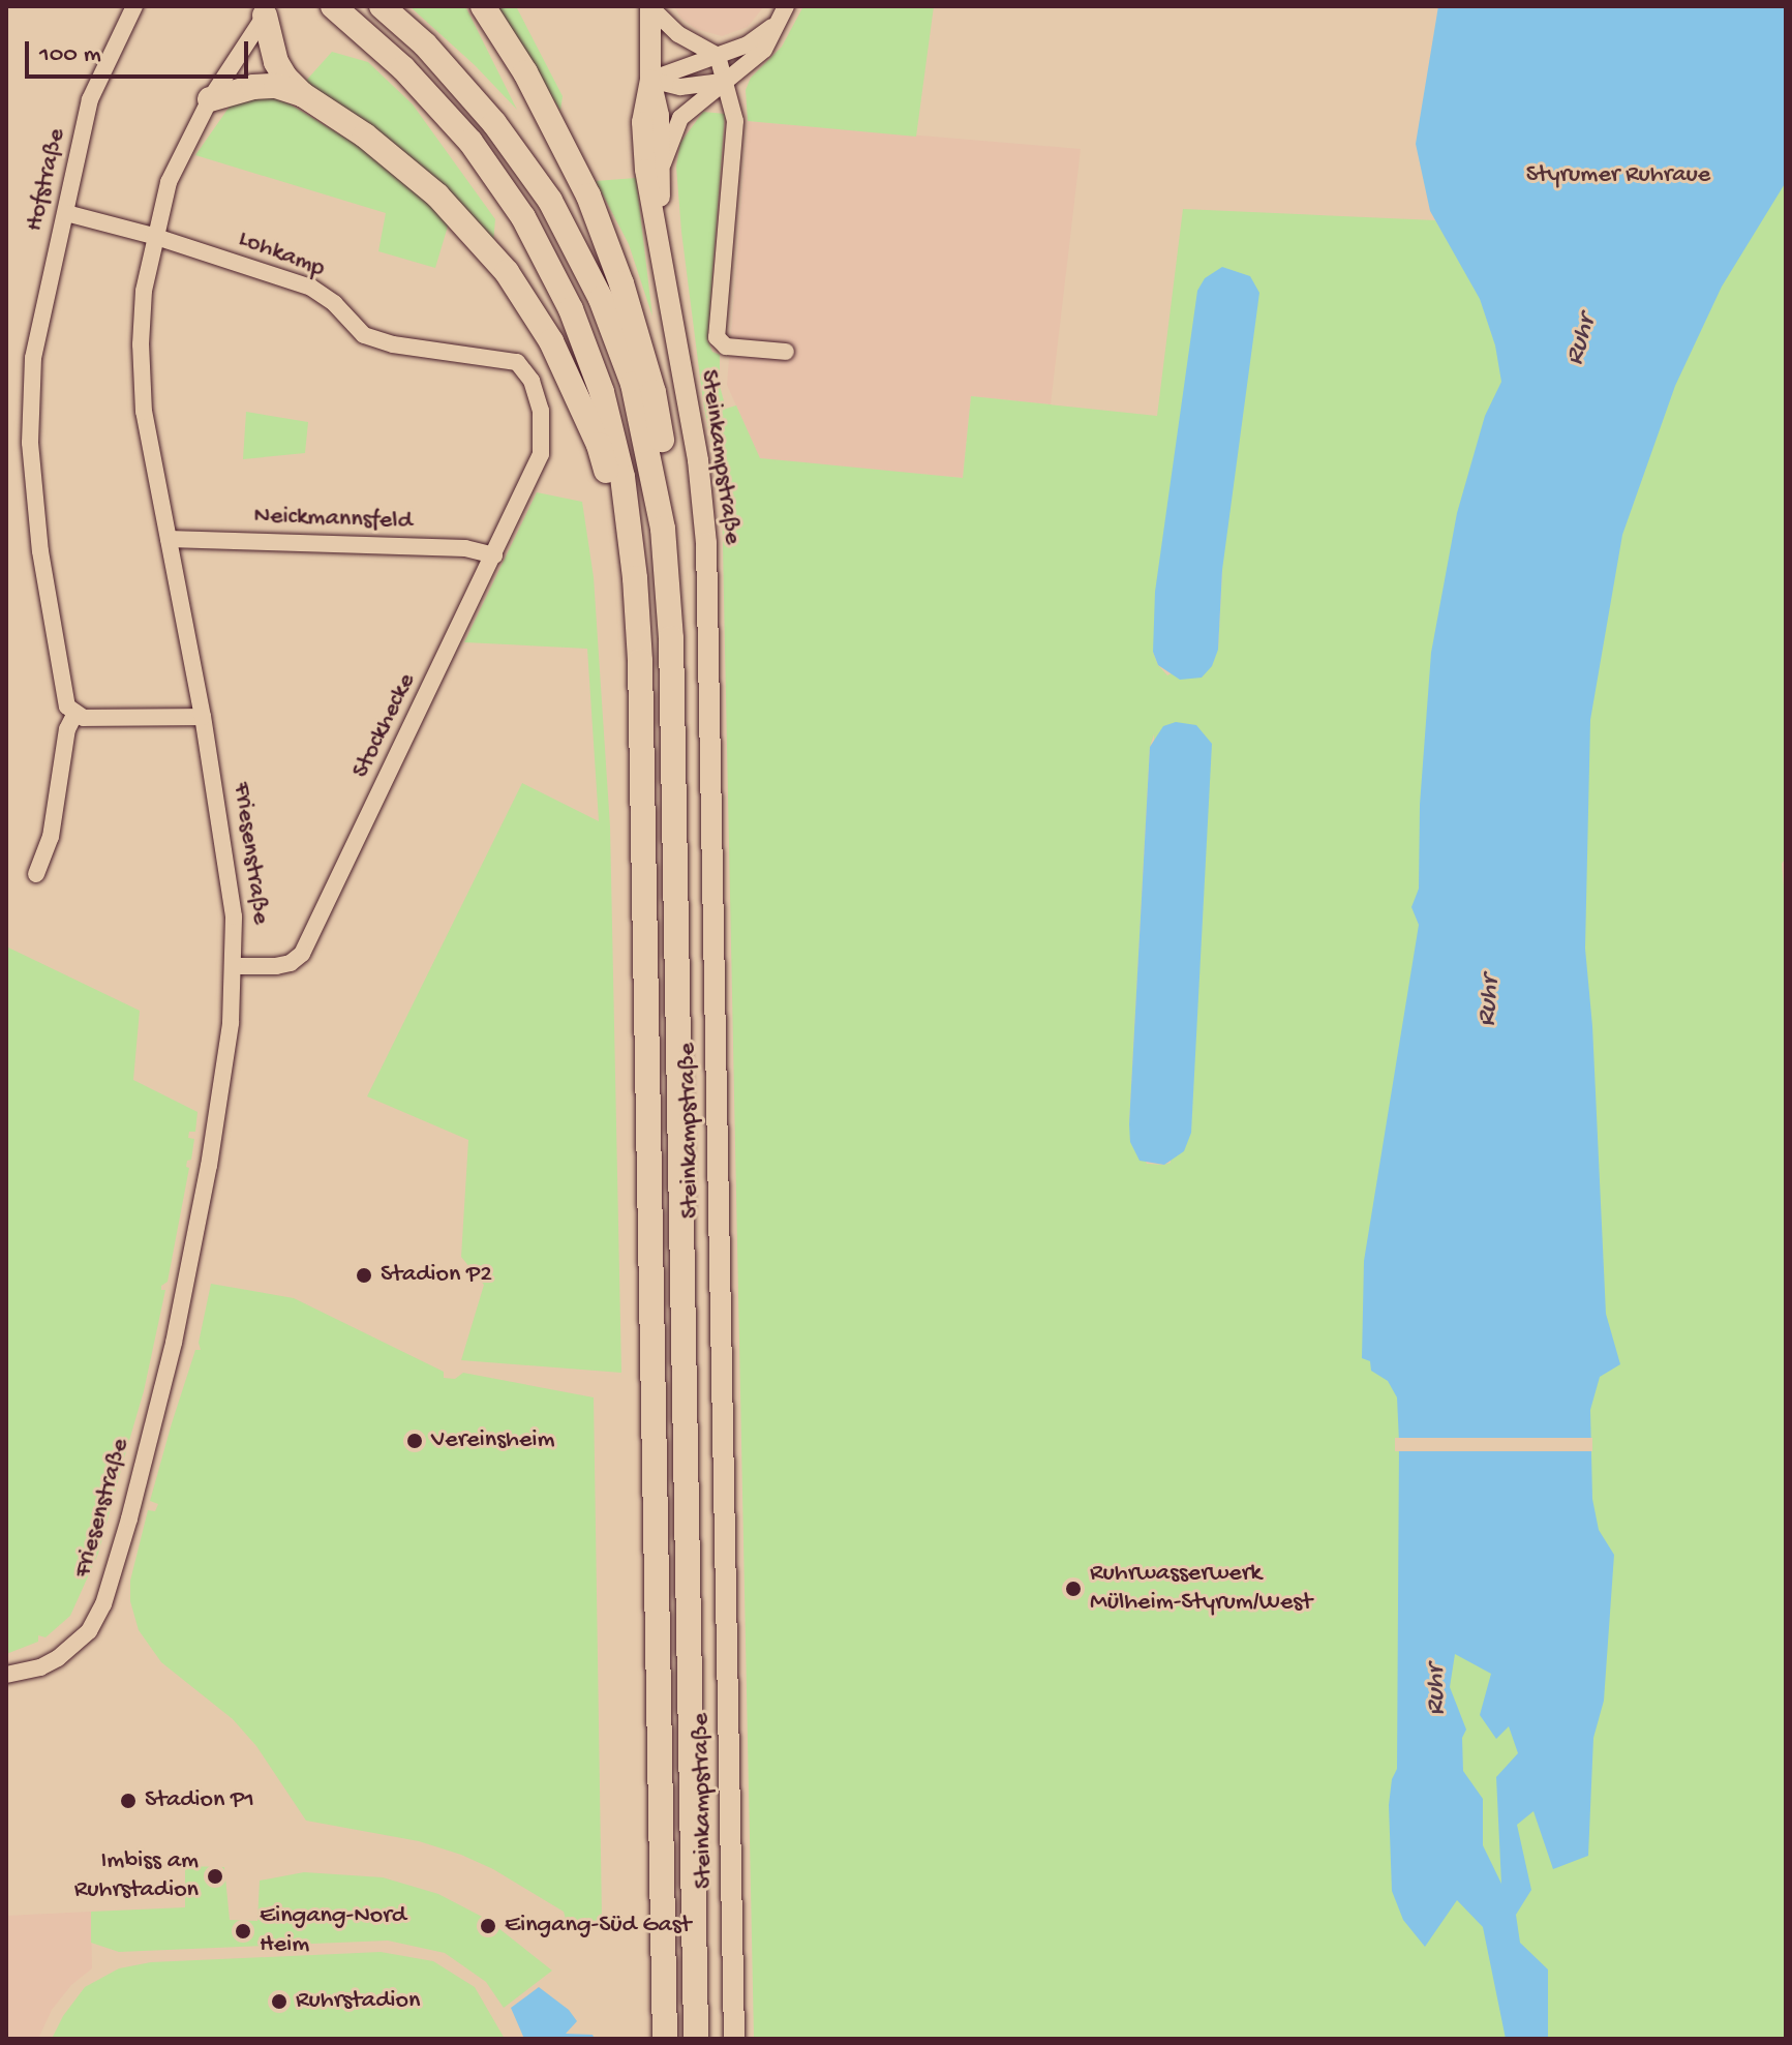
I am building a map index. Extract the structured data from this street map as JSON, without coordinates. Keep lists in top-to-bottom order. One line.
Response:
{"streets":{"main road":["Steinkampstraße"],"street":["Hofstraße","Lohkamp","Neickmannsfeld","Stockhecke","Friesenstraße"]},"crossings":[["Hofstraße","Lohkamp"],["Lohkamp","Stockhecke"],["Lohkamp","Friesenstraße"],["Neickmannsfeld","Stockhecke"],["Neickmannsfeld","Friesenstraße"],["Stockhecke","Friesenstraße"]],"water":["Ruhr"],"parks":["Styrumer Ruhraue"],"places":["Stadion P2","Vereinsheim","Ruhrwasserwerk Mülheim-Styrum/West","Stadion P1","Imbiss am Ruhrstadion","Eingang-Süd Gast","Eingang-Nord Heim","Ruhrstadion"],"scale_bar":"100 m"}
